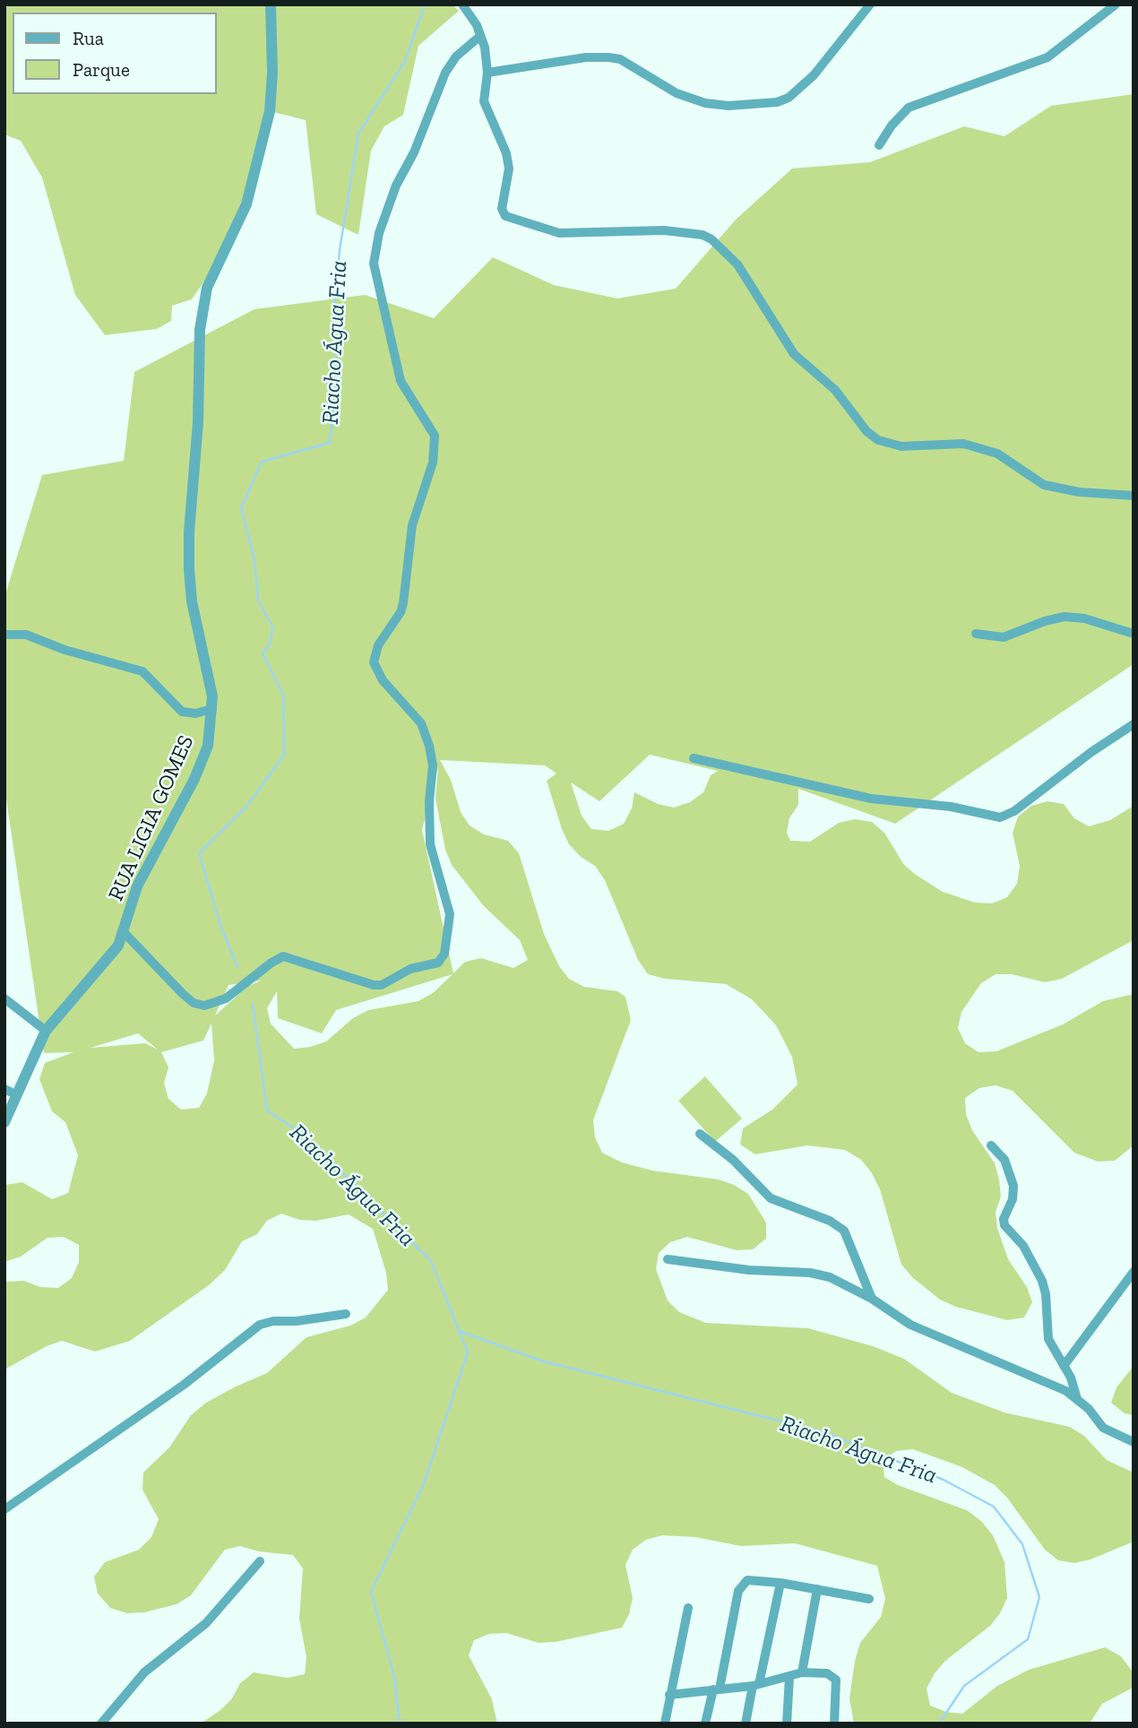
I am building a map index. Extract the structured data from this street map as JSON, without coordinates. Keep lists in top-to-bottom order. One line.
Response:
{"streets":{"street":["RUA LIGIA GOMES"]},"water":["Riacho Água Fria"],"legend":["Rua","Parque"]}
